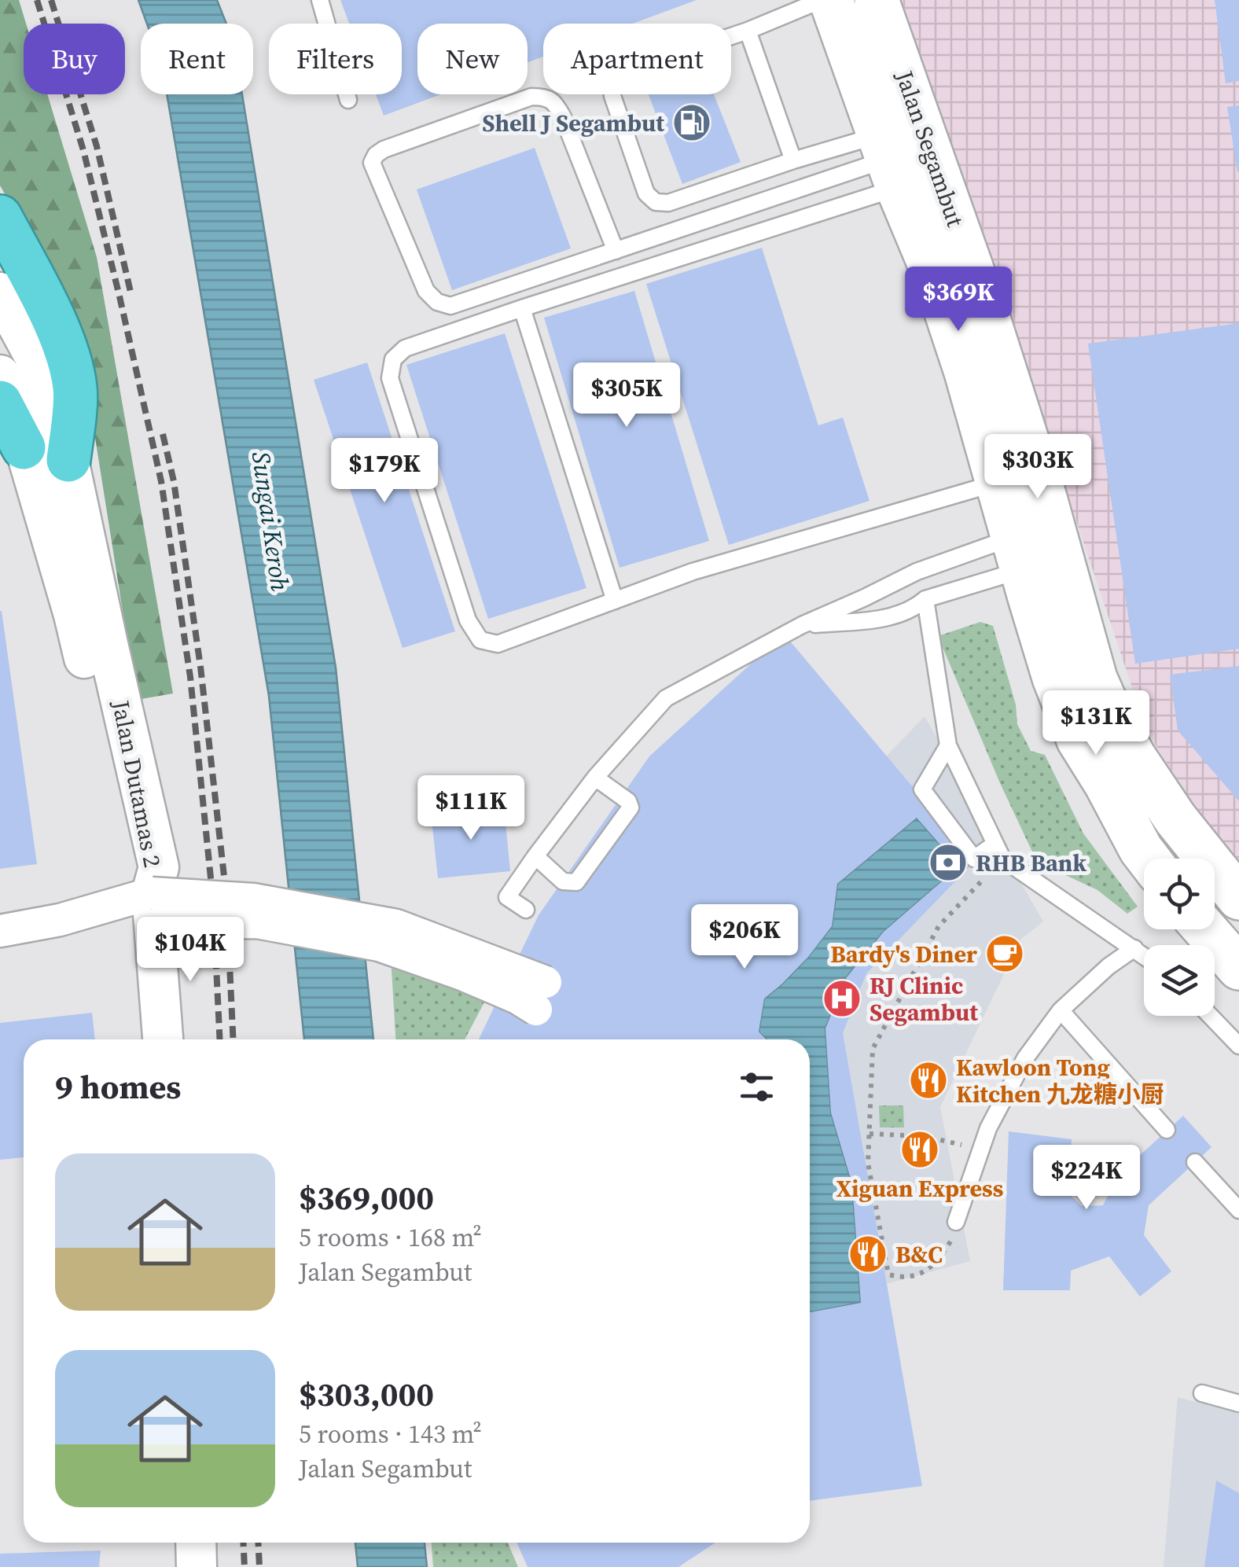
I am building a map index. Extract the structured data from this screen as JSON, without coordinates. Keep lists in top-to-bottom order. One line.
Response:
{"streets":{"main road":["Jalan Segambut"],"street":["Jalan Dutamas 2"]},"water":["Sungai Keroh"],"places":{"fuel station":["Shell J Segambut"],"bank":["RHB Bank"],"cafe":["Bardy's Diner"],"hospital":["RJ Clinic Segambut"],"restaurant":["Kawloon Tong Kitchen 九龙糖小厨","Xiguan Express","B&C"]},"page":{"chip":["Buy","Rent","Filters","New","Apartment"],"price":["$369K","$305K","$303K","$179K","$131K","$111K","$206K","$104K","$224K"],"heading":"9 homes","list":[{"name":"$369,000","note":"5 rooms · 168 m² · Jalan Segambut"},{"name":"$303,000","note":"5 rooms · 143 m² · Jalan Segambut"}]}}
